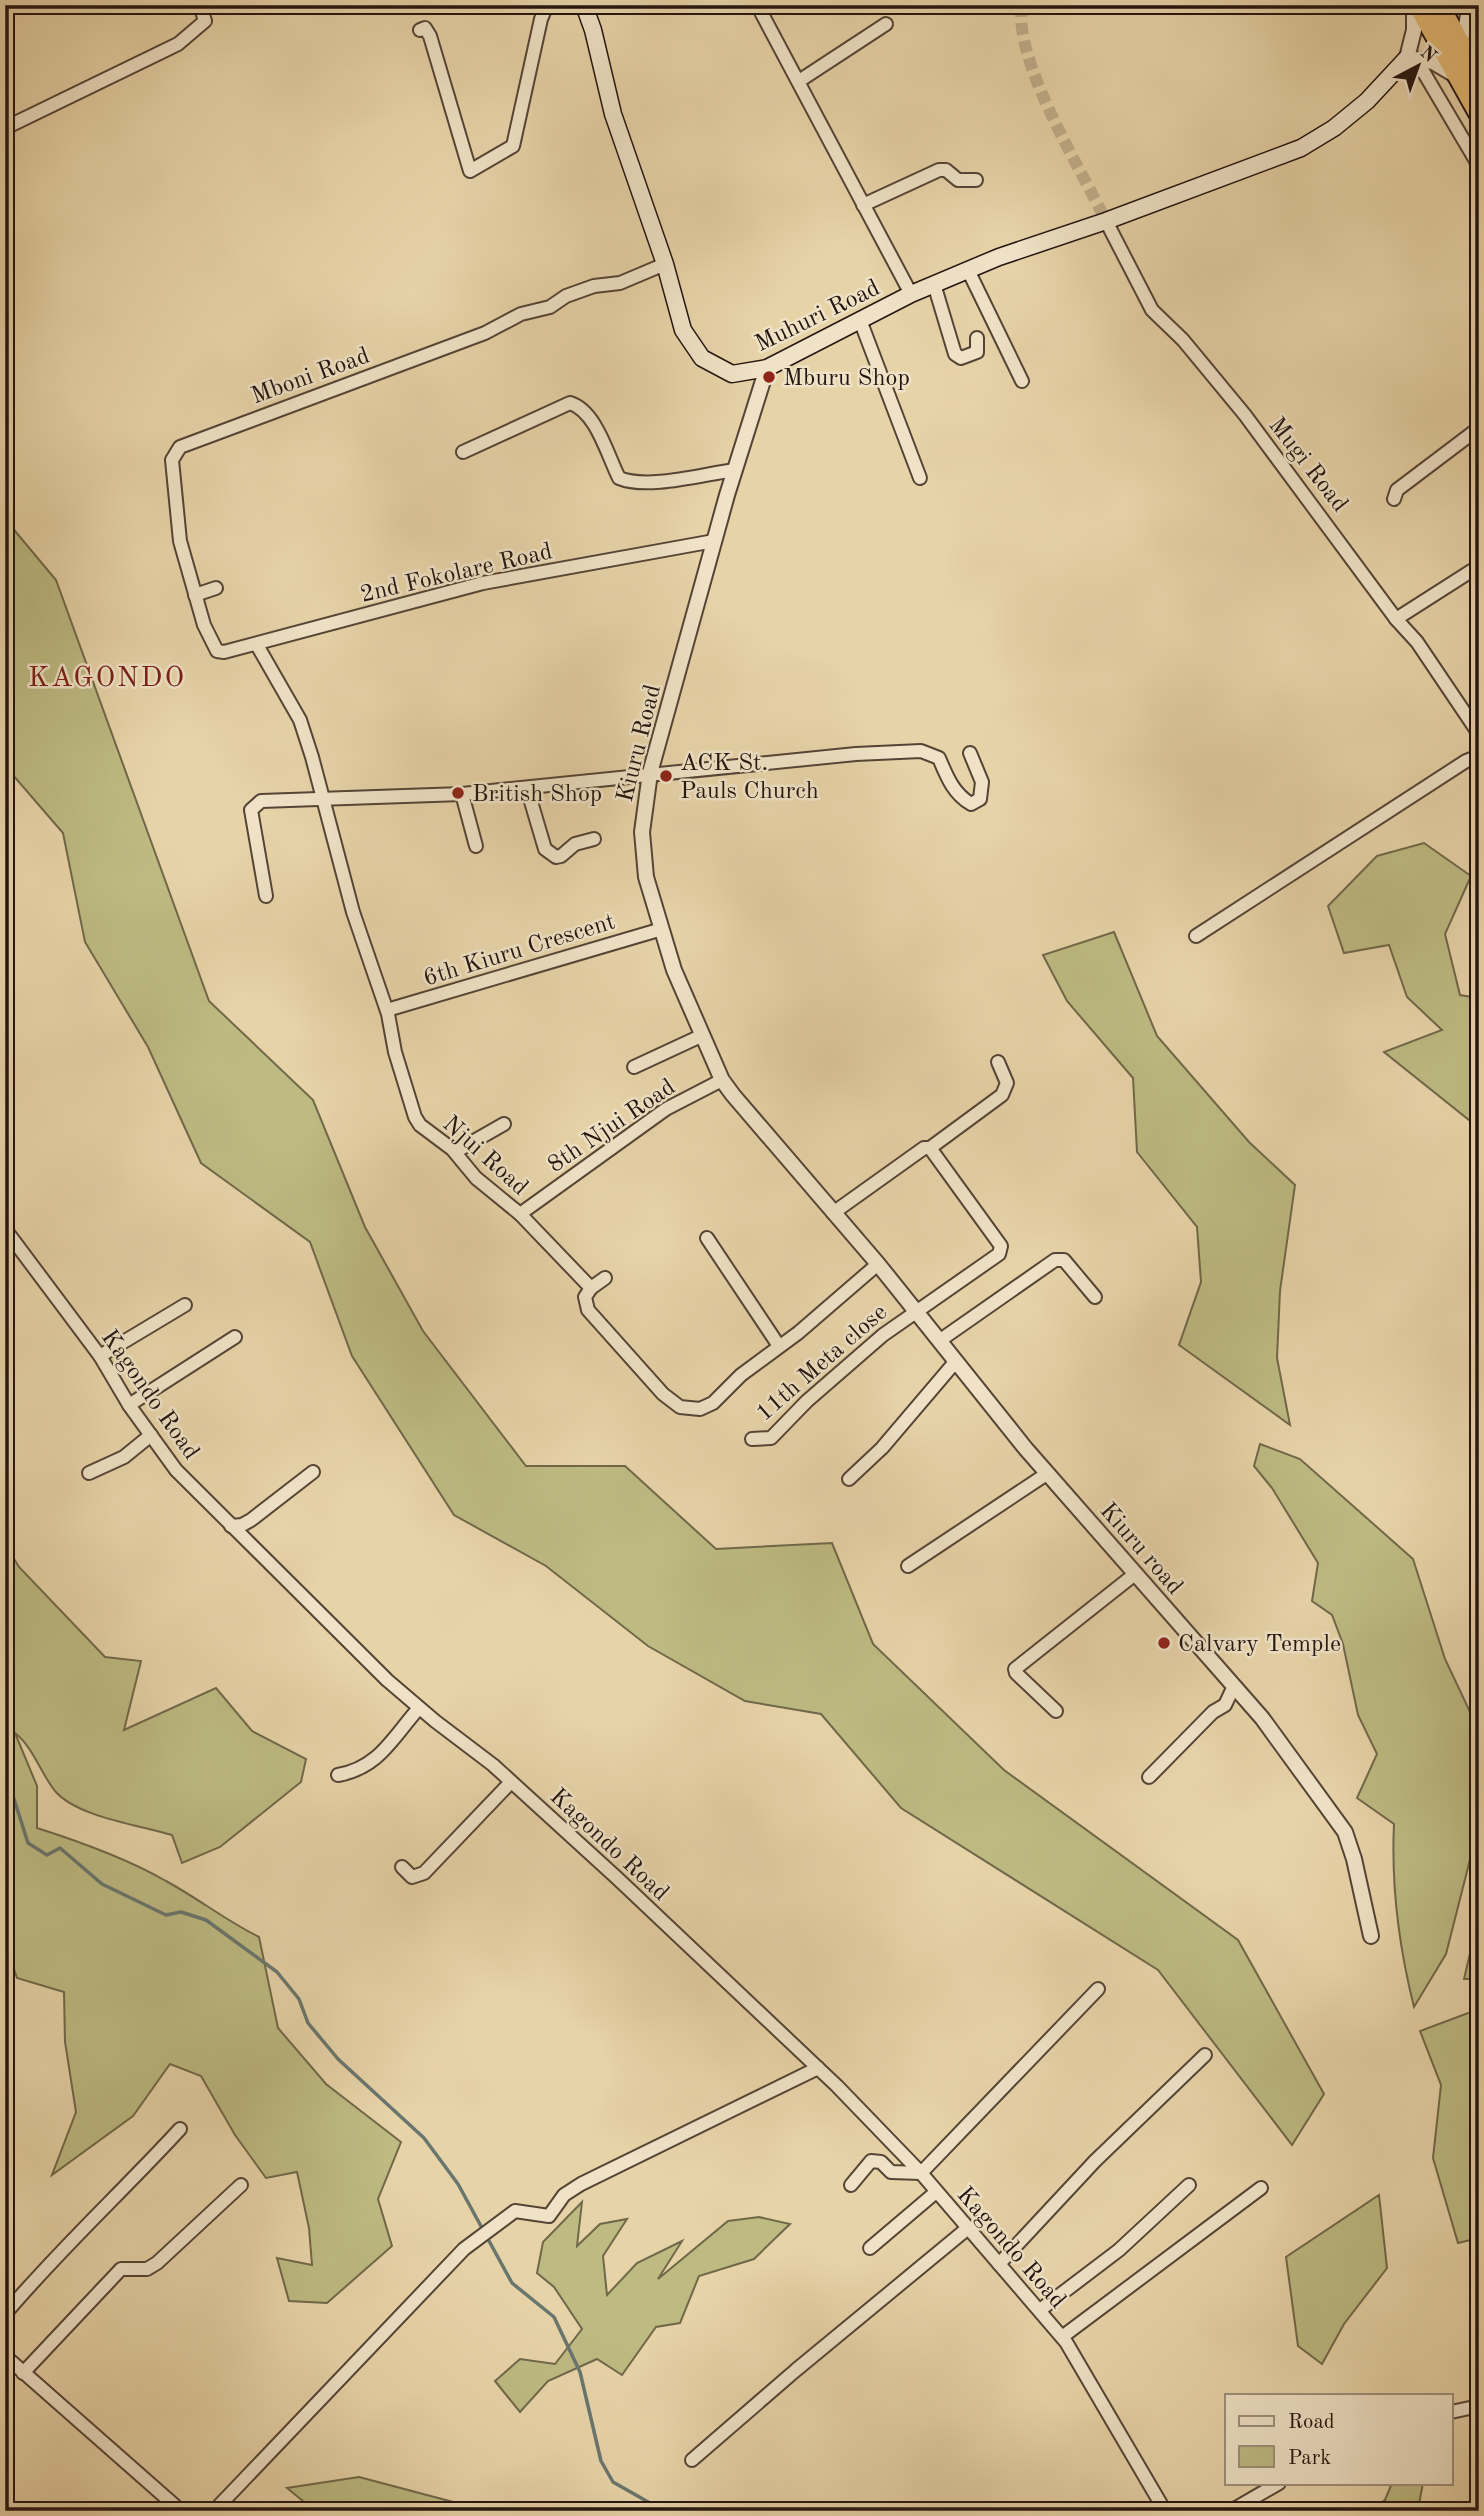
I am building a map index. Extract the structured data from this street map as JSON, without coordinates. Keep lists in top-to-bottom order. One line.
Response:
{"streets":{"main road":["Muhuri Road"],"street":["Mboni Road","Mugi Road","2nd Fokolare Road","Kiuru Road","6th Kiuru Crescent","8th Njui Road","Njui Road","11th Meta close","Kagondo Road","Kiuru road"]},"crossings":[["Muhuri Road","Mboni Road"],["Muhuri Road","Mugi Road"],["Muhuri Road","Kiuru Road"],["Mboni Road","2nd Fokolare Road"],["2nd Fokolare Road","Kiuru Road"],["2nd Fokolare Road","Njui Road"],["Kiuru Road","6th Kiuru Crescent"],["Kiuru Road","8th Njui Road"],["Kiuru Road","Kiuru road"],["6th Kiuru Crescent","Njui Road"],["8th Njui Road","Njui Road"],["11th Meta close","Kiuru road"]],"districts":["KAGONDO"],"places":["Mburu Shop","ACK St. Pauls Church","British Shop","Calvary Temple"],"legend":["Road","Park"],"north":"top right"}
